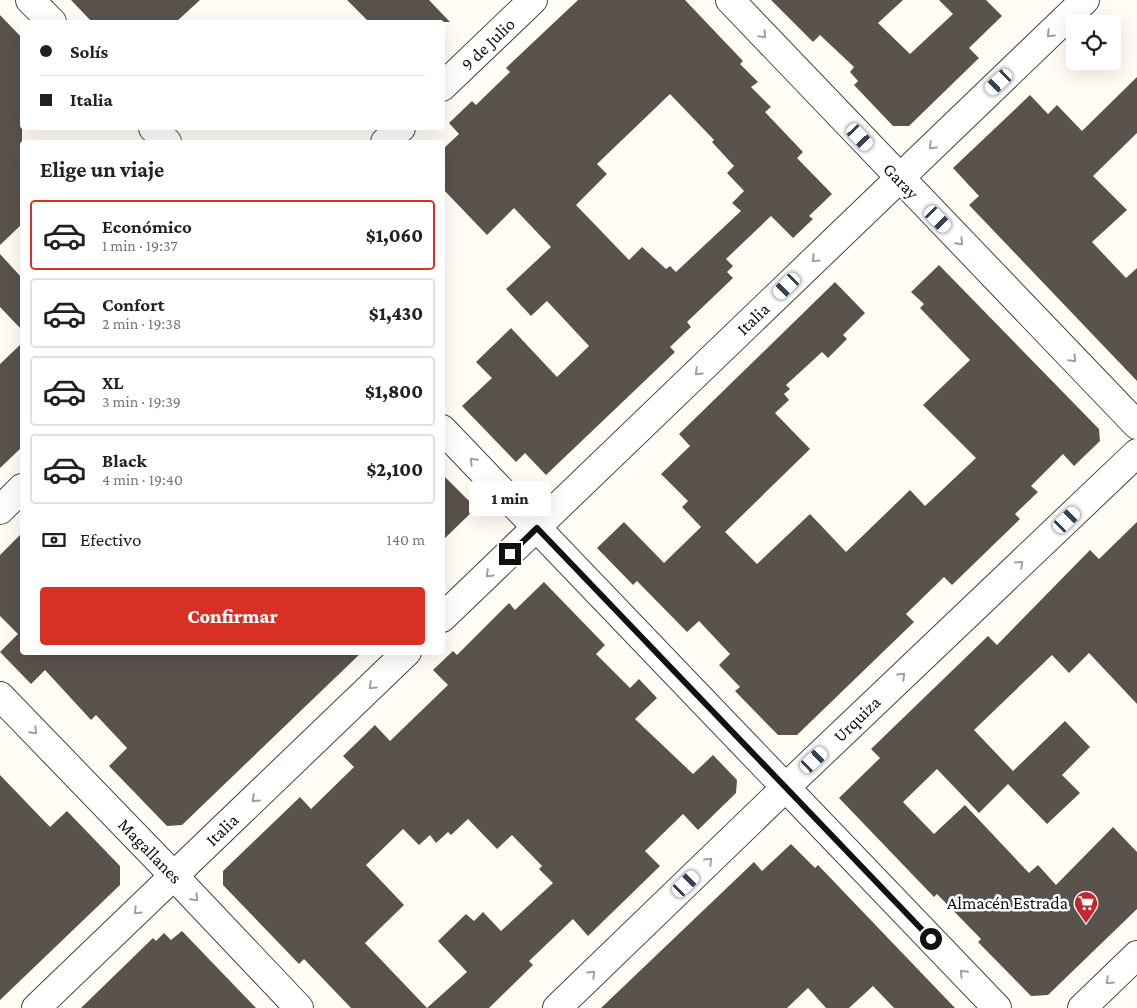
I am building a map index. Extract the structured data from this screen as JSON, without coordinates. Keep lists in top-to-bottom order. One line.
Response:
{"streets":{"street":["9 de Julio","Garay","Italia","Urquiza","Magallanes"]},"crossings":[["Garay","Italia"],["Italia","Magallanes"]],"one_way":["Garay","Italia","Urquiza","Magallanes"],"places":{"supermarket":["Almacén Estrada"]},"page":{"banner":["Solís","Italia"],"heading":"Elige un viaje","list":[{"name":"Económico","note":"1 min · 19:37","value":"$1,060"},{"name":"Confort","note":"2 min · 19:38","value":"$1,430"},{"name":"XL","note":"3 min · 19:39","value":"$1,800"},{"name":"Black","note":"4 min · 19:40","value":"$2,100"}],"bubble":"1 min","pay":["Efectivo","140 m"],"buttons":"Confirmar"}}
